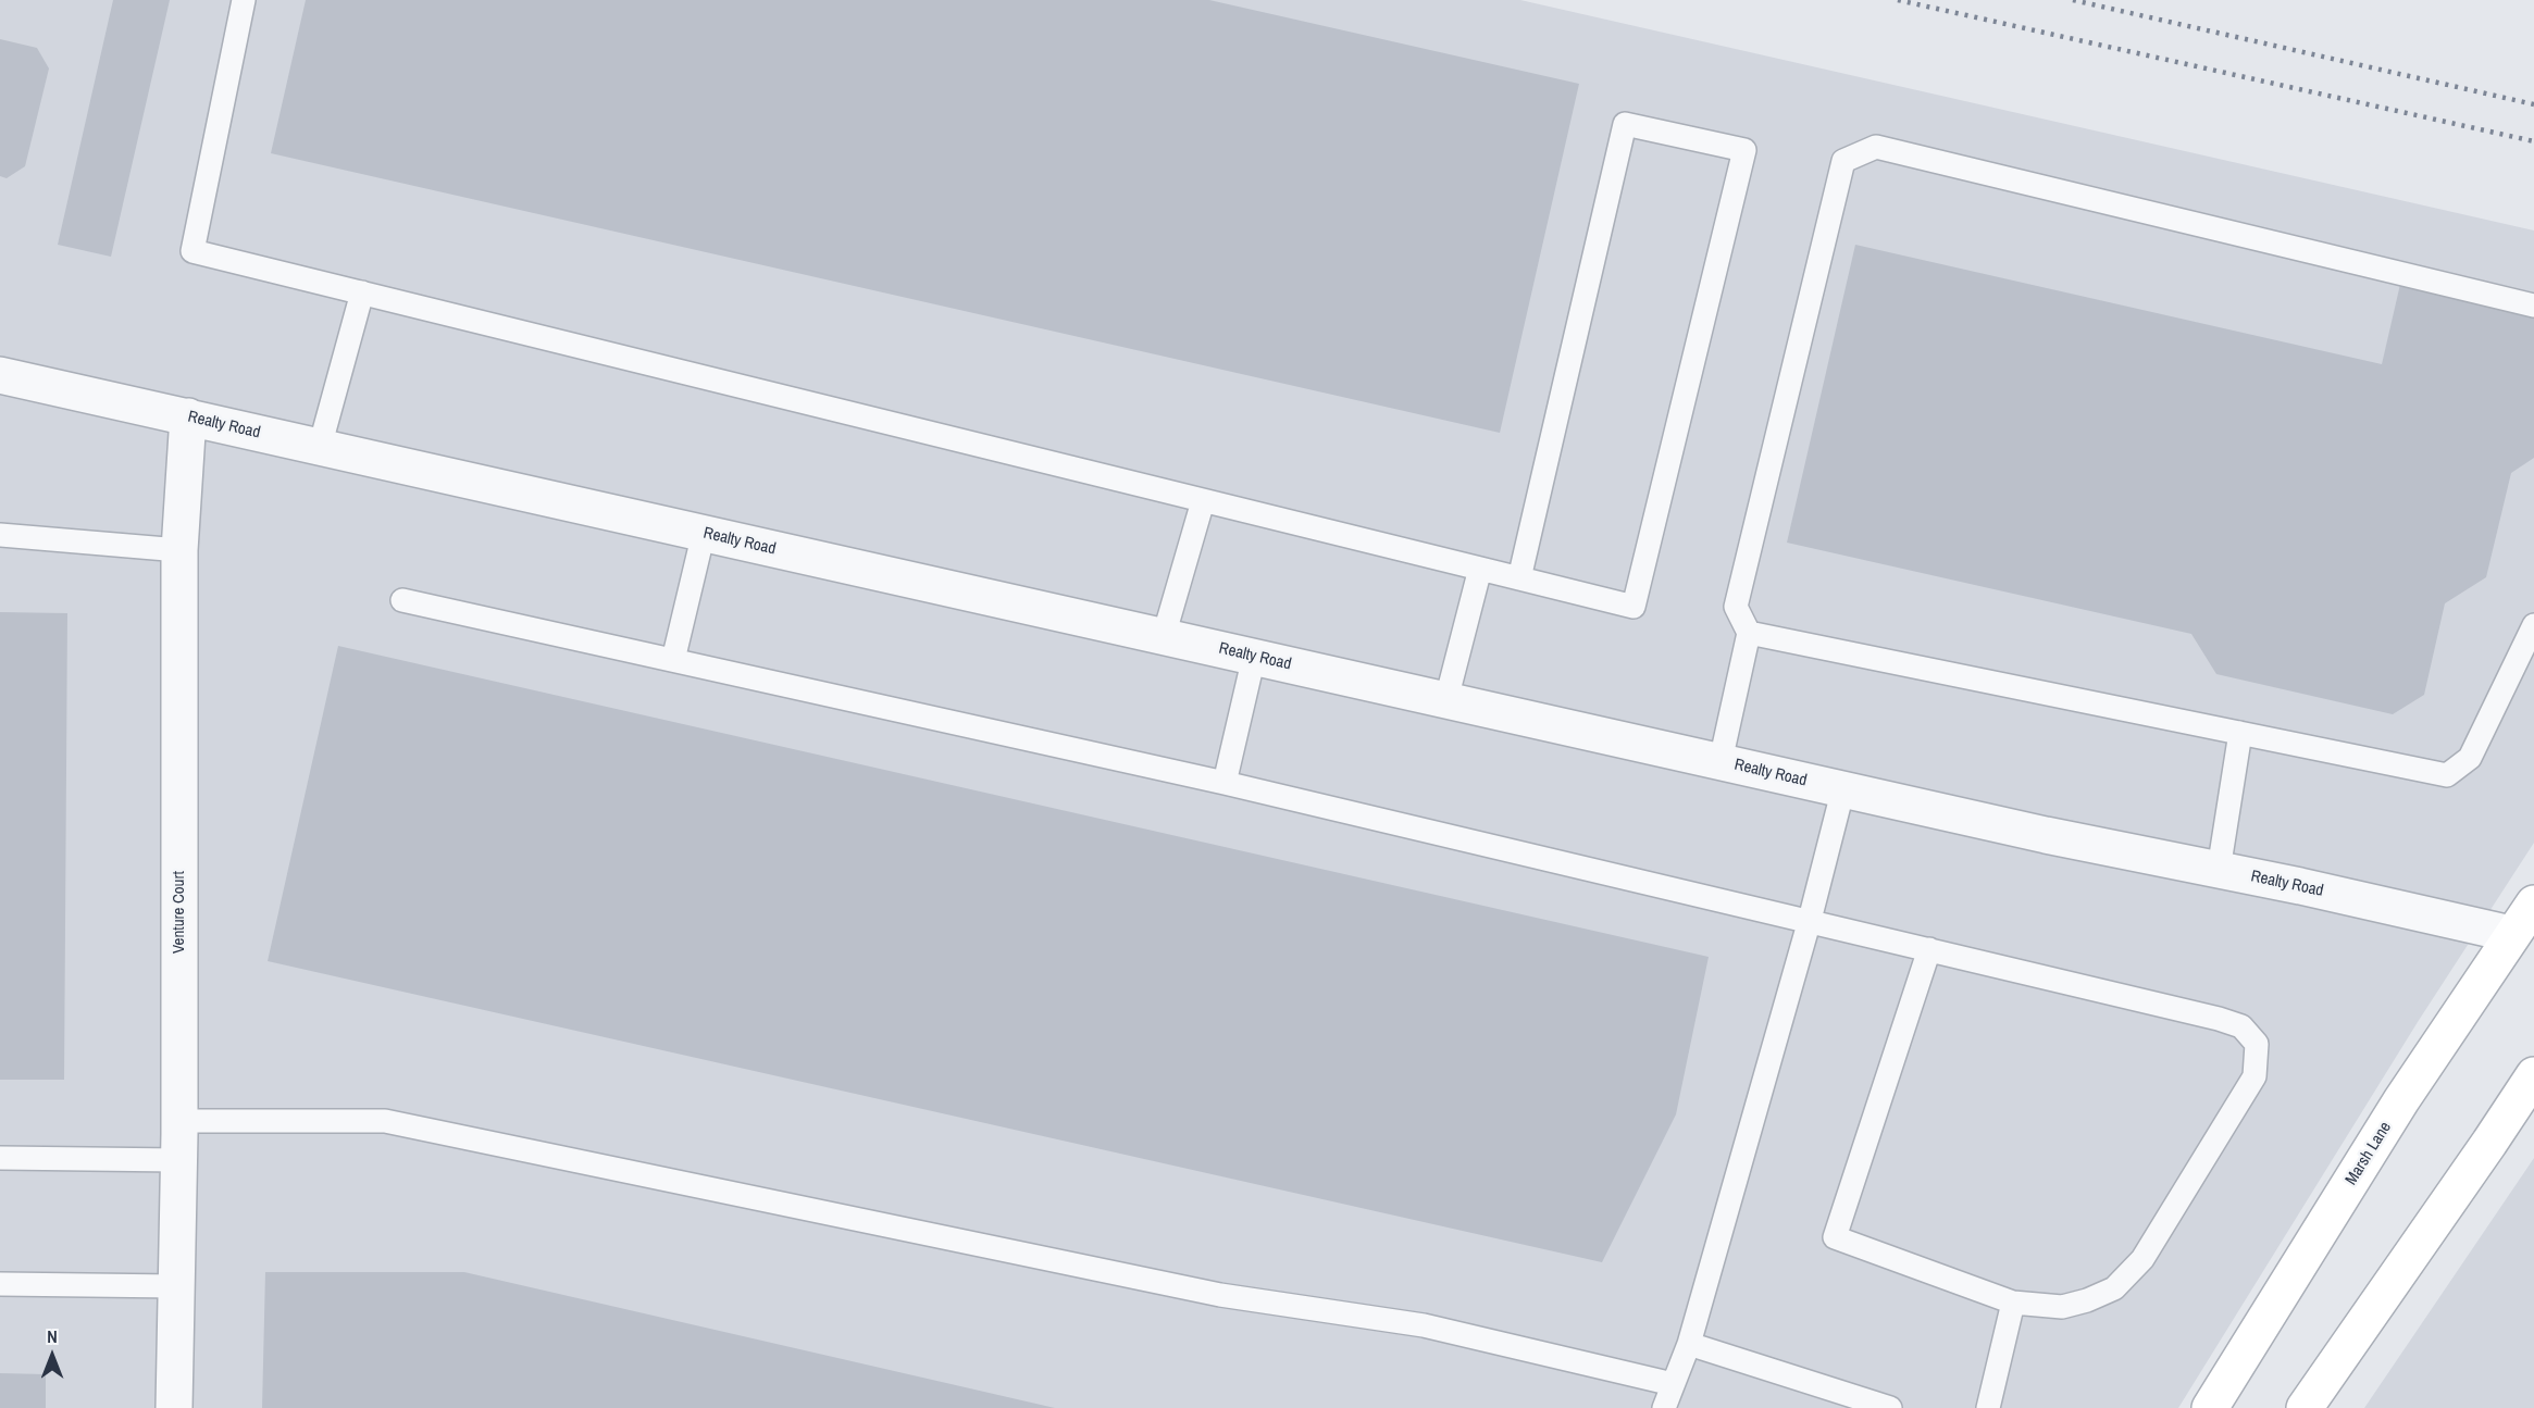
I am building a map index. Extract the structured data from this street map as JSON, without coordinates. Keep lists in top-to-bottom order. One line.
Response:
{"streets":{"main road":["Marsh Lane"],"street":["Realty Road","Venture Court"]},"crossings":[["Realty Road","Venture Court"],["Realty Road","Marsh Lane"]],"north":"top"}
